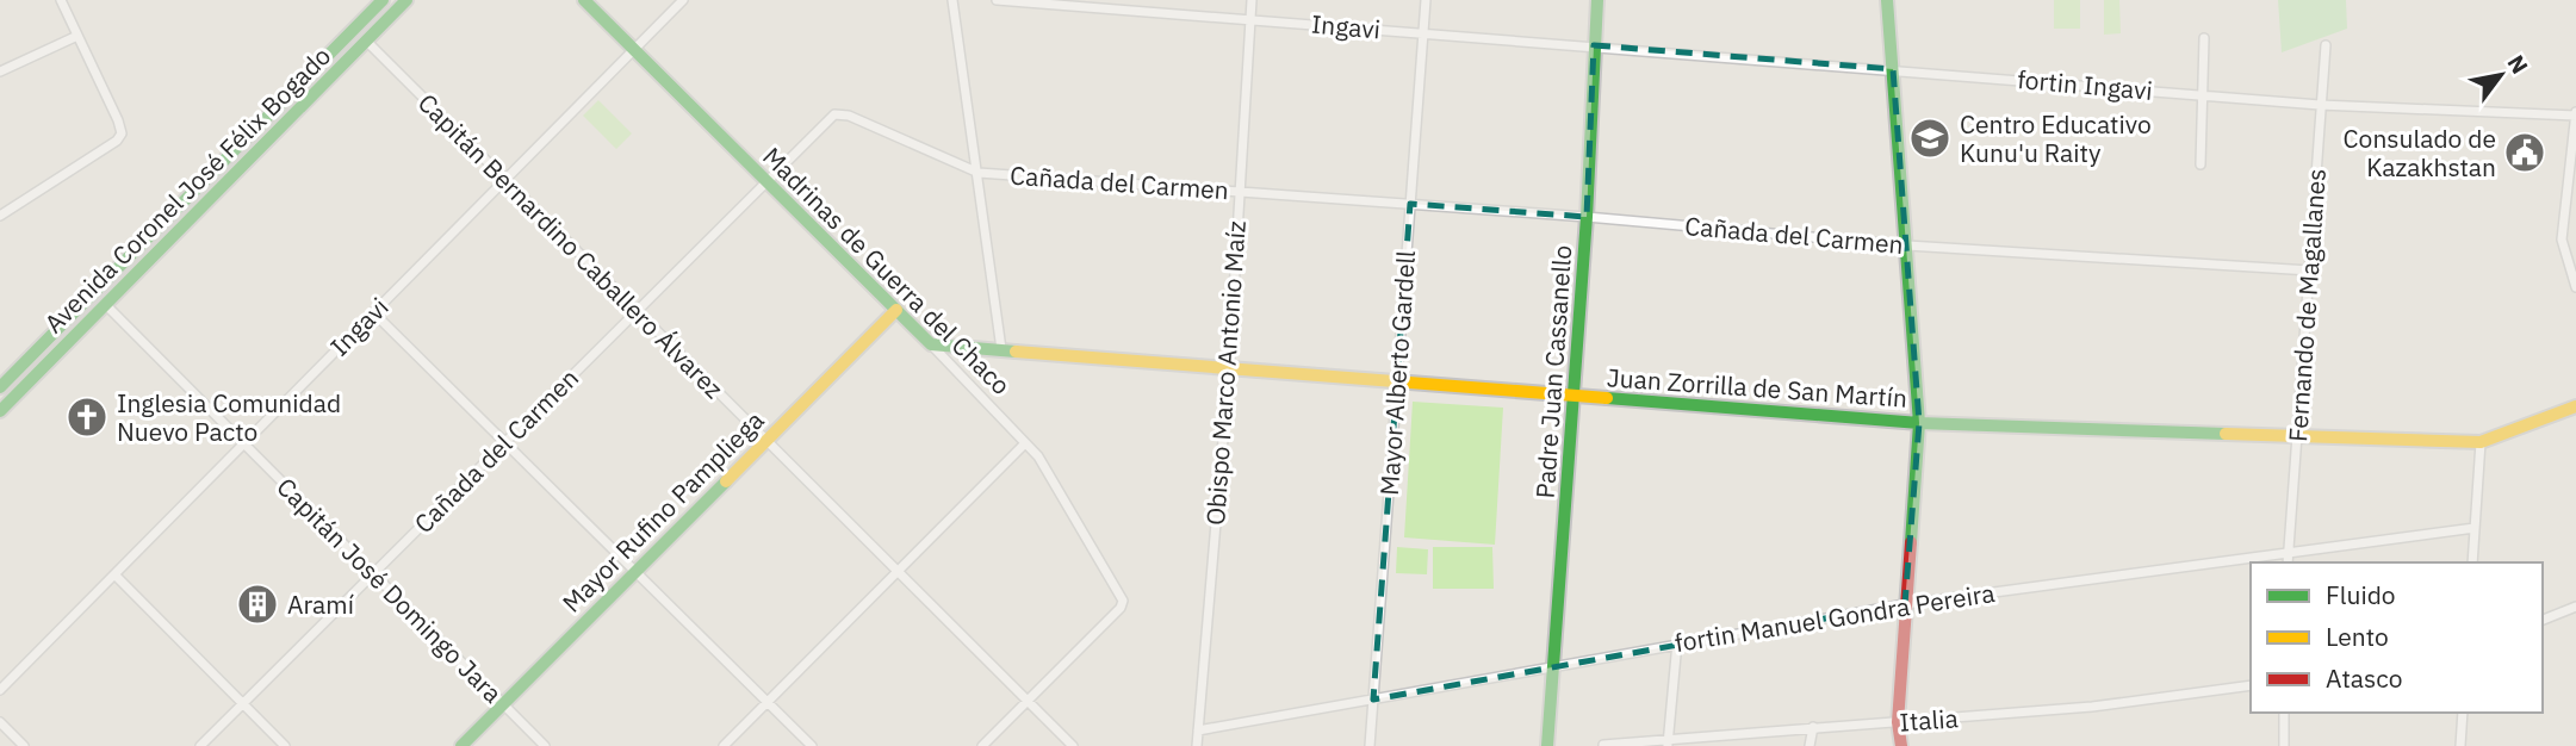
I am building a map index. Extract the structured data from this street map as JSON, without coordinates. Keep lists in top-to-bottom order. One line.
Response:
{"streets":{"street":["Ingavi","fortin Ingavi","Cañada del Carmen","Avenida Coronel José Félix Bogado","Capitán Bernardino Caballero Álvarez","Madrinas de Guerra del Chaco","Fernando de Magallanes","Padre Juan Cassanello","Obispo Marco Antonio Maíz","Mayor Alberto Gardell","Juan Zorrilla de San Martín","Mayor Rufino Pampliega","Capitán José Domingo Jara","fortin Manuel Gondra Pereira","Italia"]},"crossings":[["Ingavi","fortin Ingavi"],["Ingavi","Capitán Bernardino Caballero Álvarez"],["Ingavi","Madrinas de Guerra del Chaco"],["Ingavi","Padre Juan Cassanello"],["Ingavi","Obispo Marco Antonio Maíz"],["Ingavi","Mayor Alberto Gardell"],["Ingavi","Capitán José Domingo Jara"],["fortin Ingavi","Fernando de Magallanes"],["fortin Ingavi","Padre Juan Cassanello"],["Cañada del Carmen","Capitán Bernardino Caballero Álvarez"],["Cañada del Carmen","Madrinas de Guerra del Chaco"],["Cañada del Carmen","Fernando de Magallanes"],["Cañada del Carmen","Padre Juan Cassanello"],["Cañada del Carmen","Obispo Marco Antonio Maíz"],["Cañada del Carmen","Mayor Alberto Gardell"],["Cañada del Carmen","Capitán José Domingo Jara"],["Avenida Coronel José Félix Bogado","Capitán Bernardino Caballero Álvarez"],["Avenida Coronel José Félix Bogado","Capitán José Domingo Jara"],["Capitán Bernardino Caballero Álvarez","Madrinas de Guerra del Chaco"],["Capitán Bernardino Caballero Álvarez","Mayor Rufino Pampliega"],["Madrinas de Guerra del Chaco","Juan Zorrilla de San Martín"],["Madrinas de Guerra del Chaco","Mayor Rufino Pampliega"],["Fernando de Magallanes","Juan Zorrilla de San Martín"],["Fernando de Magallanes","fortin Manuel Gondra Pereira"],["Padre Juan Cassanello","Juan Zorrilla de San Martín"],["Padre Juan Cassanello","fortin Manuel Gondra Pereira"],["Obispo Marco Antonio Maíz","Juan Zorrilla de San Martín"],["Obispo Marco Antonio Maíz","fortin Manuel Gondra Pereira"],["Mayor Alberto Gardell","Juan Zorrilla de San Martín"],["Mayor Alberto Gardell","fortin Manuel Gondra Pereira"],["Mayor Rufino Pampliega","Capitán José Domingo Jara"]],"places":{"school or university":["Centro Educativo Kunu'u Raity"],"public building":["Consulado de Kazakhstan"],"church":["Inglesia Comunidad Nuevo Pacto"],"building":["Aramí"]},"legend":["Fluido","Lento","Atasco"],"north":"top right"}
